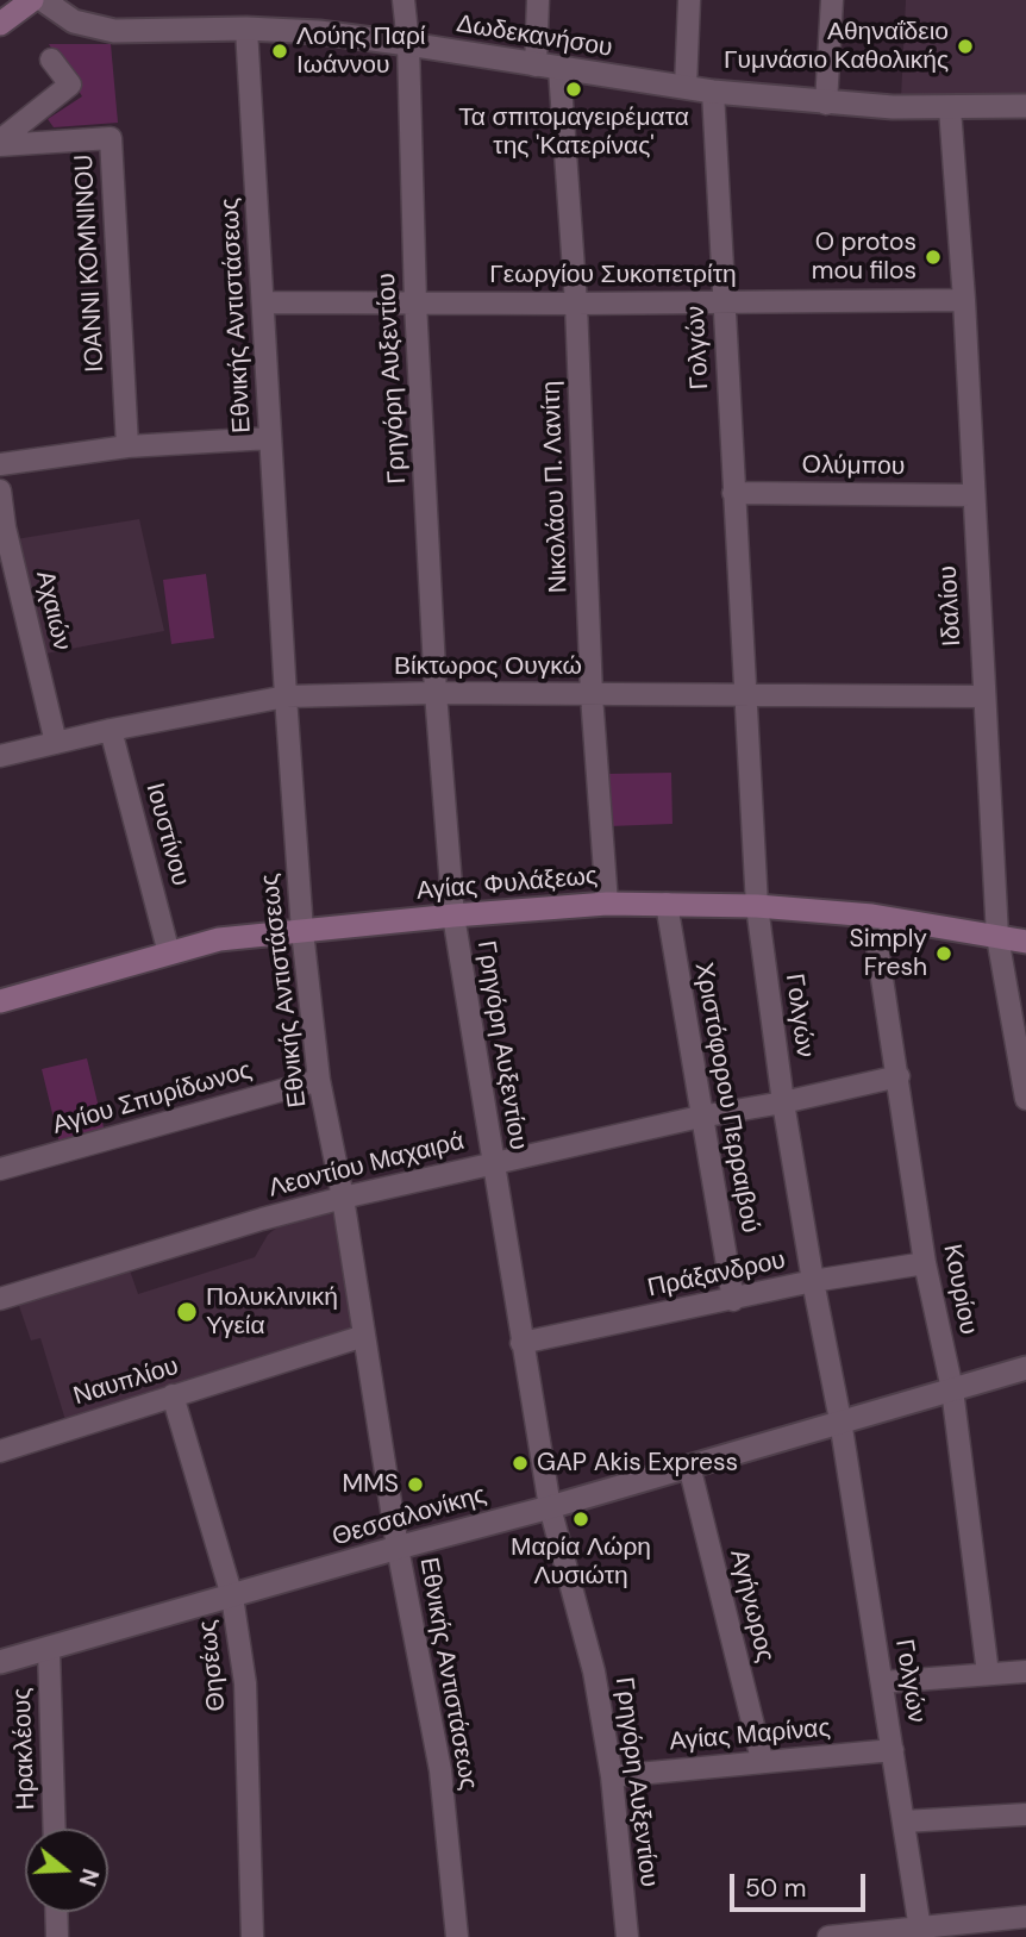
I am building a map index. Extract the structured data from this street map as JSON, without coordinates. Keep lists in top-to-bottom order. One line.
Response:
{"streets":{"main road":["Αγίας Φυλάξεως"],"street":["Δωδεκανήσου","IOANNI KOMNINOU","Γεωργίου Συκοπετρίτη","Εθνικής Αντιστάσεως","Γολγών","Γρηγόρη Αυξεντίου","Ολύμπου","Νικολάου Π. Λανίτη","Ιδαλίου","Αχαιών","Βίκτωρος Ουγκώ","Ιουστίνου","Χριστόφορου Περραιβού","Αγίου Σπυρίδωνος","Λεοντίου Μαχαιρά","Πράξανδρου","Κουρίου","Ναυπλίου","Θεσσαλονίκης","Αγήνωρος","Θησέως","Αγίας Μαρίνας","Ηρακλέους"]},"crossings":[["Δωδεκανήσου","Εθνικής Αντιστάσεως"],["Δωδεκανήσου","Γολγών"],["Δωδεκανήσου","Γρηγόρη Αυξεντίου"],["Δωδεκανήσου","Νικολάου Π. Λανίτη"],["Δωδεκανήσου","Ιδαλίου"],["Γεωργίου Συκοπετρίτη","Εθνικής Αντιστάσεως"],["Γεωργίου Συκοπετρίτη","Γολγών"],["Γεωργίου Συκοπετρίτη","Γρηγόρη Αυξεντίου"],["Γεωργίου Συκοπετρίτη","Νικολάου Π. Λανίτη"],["Γεωργίου Συκοπετρίτη","Ιδαλίου"],["Εθνικής Αντιστάσεως","Βίκτωρος Ουγκώ"],["Εθνικής Αντιστάσεως","Αγίας Φυλάξεως"],["Εθνικής Αντιστάσεως","Αγίου Σπυρίδωνος"],["Εθνικής Αντιστάσεως","Λεοντίου Μαχαιρά"],["Εθνικής Αντιστάσεως","Ναυπλίου"],["Εθνικής Αντιστάσεως","Θεσσαλονίκης"],["Γολγών","Ολύμπου"],["Γολγών","Βίκτωρος Ουγκώ"],["Γολγών","Αγίας Φυλάξεως"],["Γολγών","Λεοντίου Μαχαιρά"],["Γολγών","Πράξανδρου"],["Γολγών","Θεσσαλονίκης"],["Γολγών","Αγίας Μαρίνας"],["Γρηγόρη Αυξεντίου","Βίκτωρος Ουγκώ"],["Γρηγόρη Αυξεντίου","Αγίας Φυλάξεως"],["Γρηγόρη Αυξεντίου","Λεοντίου Μαχαιρά"],["Γρηγόρη Αυξεντίου","Πράξανδρου"],["Γρηγόρη Αυξεντίου","Θεσσαλονίκης"],["Γρηγόρη Αυξεντίου","Αγίας Μαρίνας"],["Ολύμπου","Ιδαλίου"],["Νικολάου Π. Λανίτη","Βίκτωρος Ουγκώ"],["Νικολάου Π. Λανίτη","Αγίας Φυλάξεως"],["Ιδαλίου","Βίκτωρος Ουγκώ"],["Ιδαλίου","Αγίας Φυλάξεως"],["Αχαιών","Βίκτωρος Ουγκώ"],["Βίκτωρος Ουγκώ","Ιουστίνου"],["Ιουστίνου","Αγίας Φυλάξεως"],["Αγίας Φυλάξεως","Χριστόφορου Περραιβού"],["Αγίας Φυλάξεως","Κουρίου"],["Χριστόφορου Περραιβού","Λεοντίου Μαχαιρά"],["Χριστόφορου Περραιβού","Πράξανδρου"],["Λεοντίου Μαχαιρά","Κουρίου"],["Πράξανδρου","Κουρίου"],["Κουρίου","Θεσσαλονίκης"],["Ναυπλίου","Θησέως"],["Θεσσαλονίκης","Αγήνωρος"],["Θεσσαλονίκης","Θησέως"],["Θεσσαλονίκης","Ηρακλέους"],["Αγήνωρος","Αγίας Μαρίνας"]],"places":["Αθηναΐδειο Γυμνάσιο Καθολικής","Λούης Παρί Ιωάννου","Τα σπιτομαγειρέματα της 'Κατερίνας'","O protos mou filos","Simply Fresh","Πολυκλινική Υγεία","GAP Akis Express","MMS","Μαρία Λώρη Λυσιώτη"],"scale_bar":"50 m","north":"right"}
